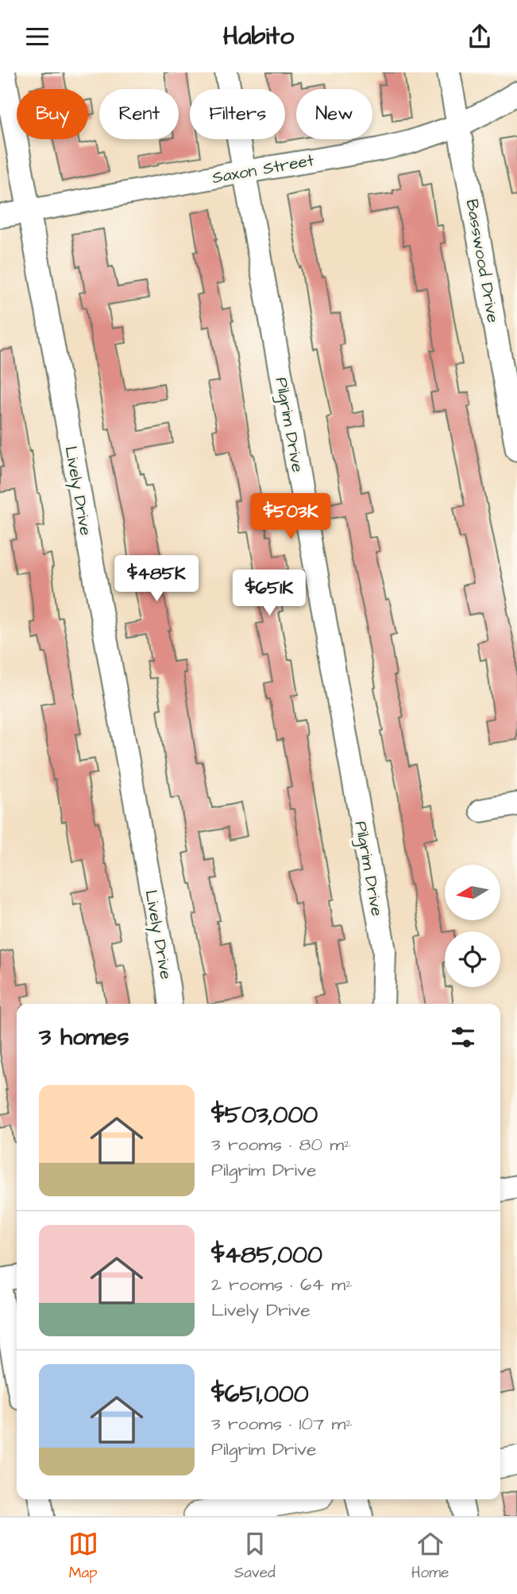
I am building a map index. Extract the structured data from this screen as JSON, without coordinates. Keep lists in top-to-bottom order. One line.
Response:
{"streets":{"street":["Saxon Street","Basswood Drive","Pilgrim Drive","Lively Drive"]},"crossings":[["Saxon Street","Basswood Drive"],["Saxon Street","Pilgrim Drive"],["Saxon Street","Lively Drive"]],"north":"left","page":{"header":"Habito","chip":["Buy","Rent","Filters","New"],"price":["$503K","$485K","$651K"],"heading":"3 homes","list":[{"name":"$503,000","note":"3 rooms · 80 m² · Pilgrim Drive"},{"name":"$485,000","note":"2 rooms · 64 m² · Lively Drive"},{"name":"$651,000","note":"3 rooms · 107 m² · Pilgrim Drive"}],"tabs":["Map","Saved","Home"]}}
